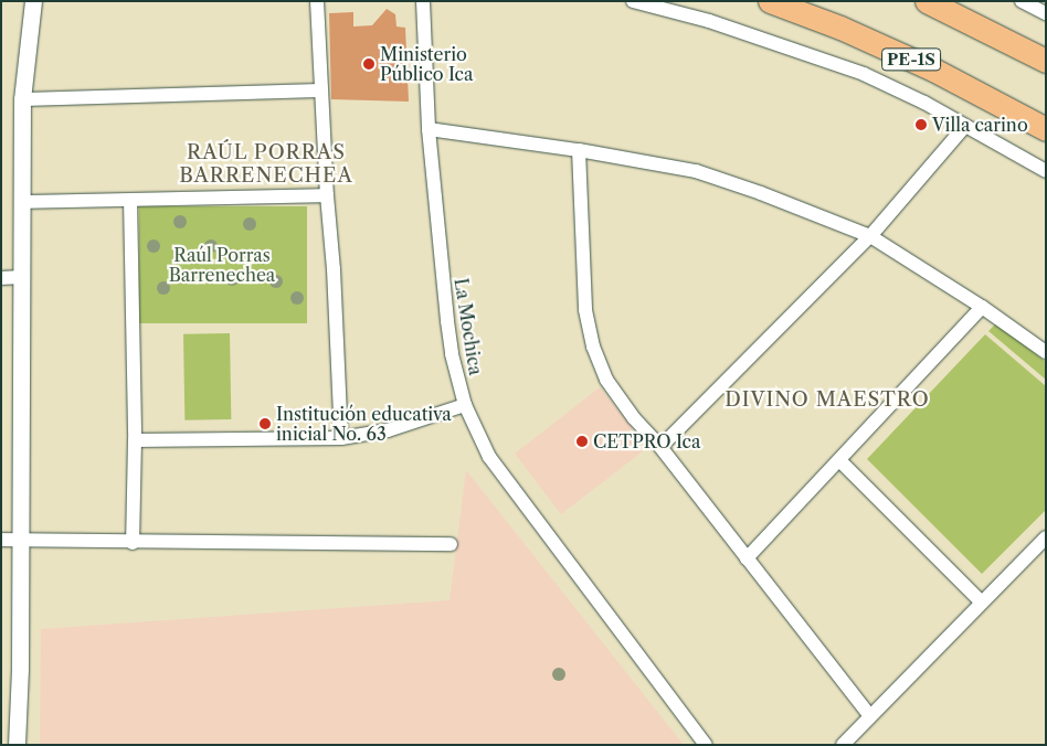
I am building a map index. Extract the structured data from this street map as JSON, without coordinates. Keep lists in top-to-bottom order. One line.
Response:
{"streets":{"highway":["PE-1S"],"street":["La Mochica"]},"districts":["RAÚL PORRAS BARRENECHEA","DIVINO MAESTRO"],"parks":["Raúl Porras Barrenechea"],"places":["Ministerio Público Ica","Villa carino","Institución educativa inicial No. 63","CETPRO Ica"]}
